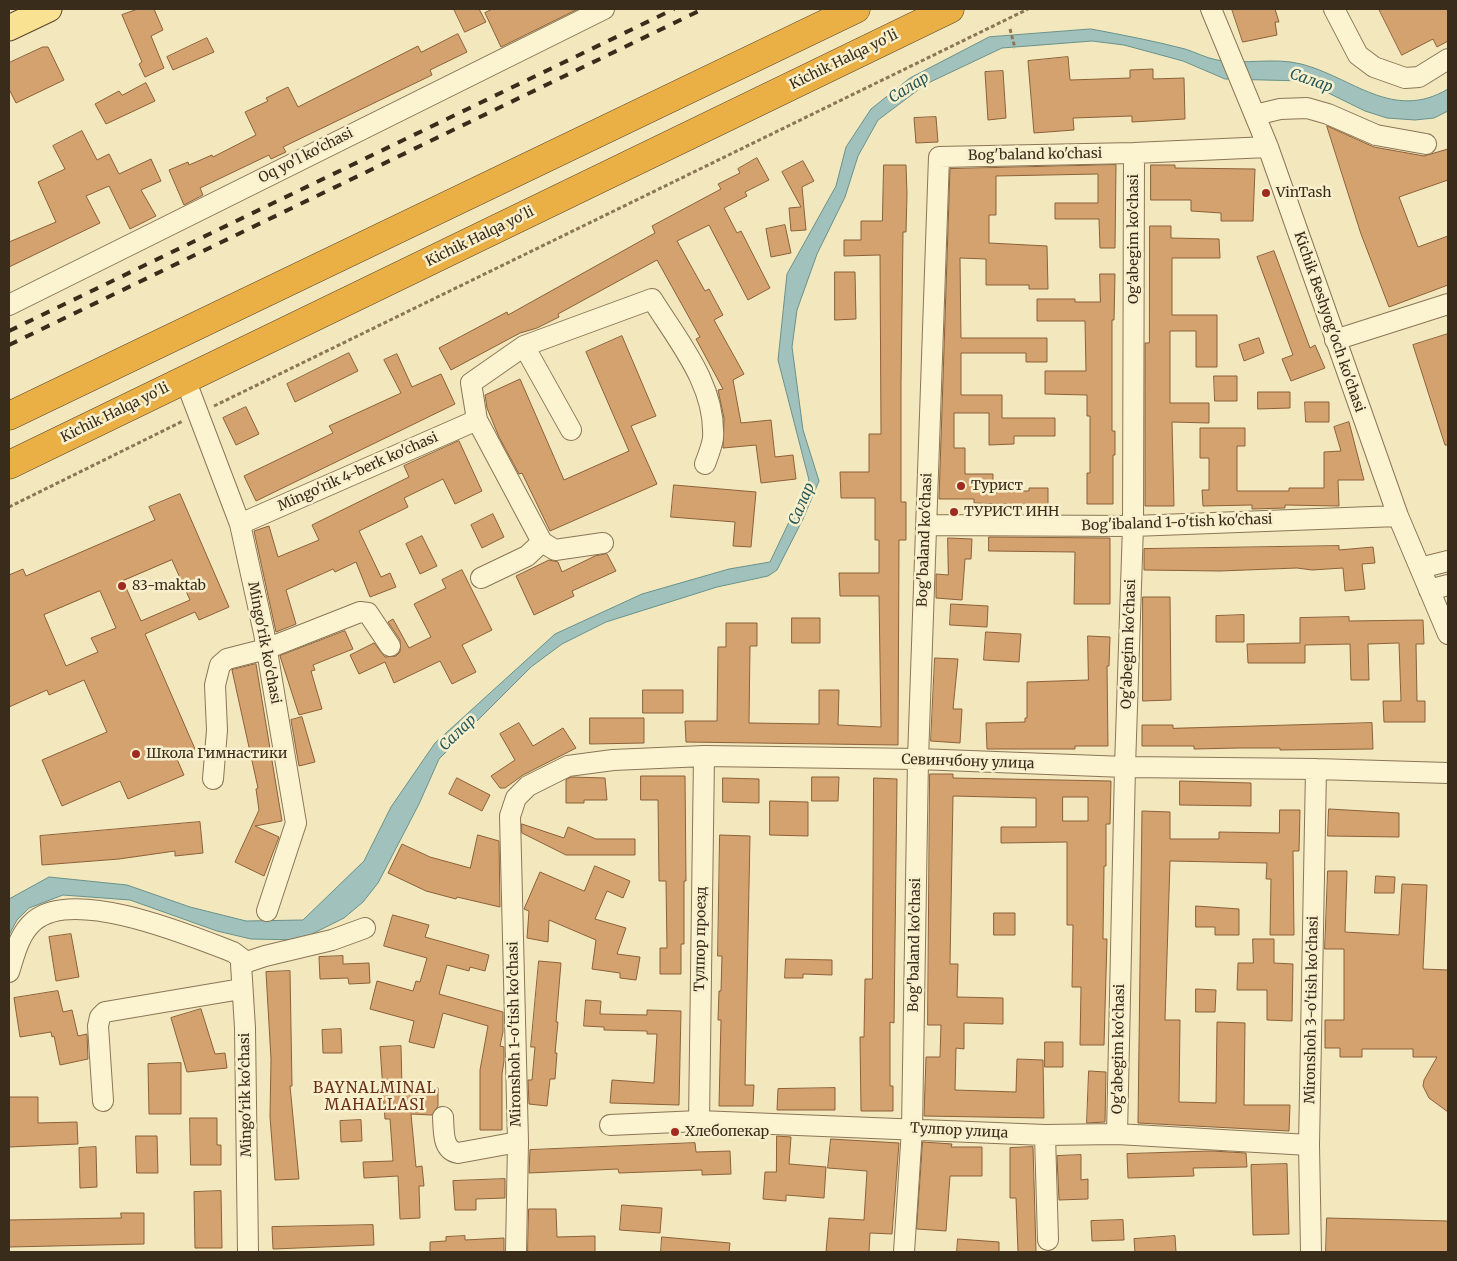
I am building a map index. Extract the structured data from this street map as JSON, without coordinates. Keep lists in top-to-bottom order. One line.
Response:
{"streets":{"highway":["Kichik Halqa yo'li"],"street":["Bog'baland ko'chasi","Oq yo'l ko'chasi","Og'abegim ko'chasi","Kichik Beshyog'och ko'chasi","Mingo'rik 4-berk ko'chasi","Bog'ibaland 1-o'tish ko'chasi","Mingo'rik ko'chasi","Севинчбону улица","Тулпор проезд","Mironshoh 3-o'tish ko'chasi","Mironshoh 1-o'tish ko'chasi","Тулпор улица"]},"crossings":[["Kichik Halqa yo'li","Mingo'rik ko'chasi"],["Bog'baland ko'chasi","Og'abegim ko'chasi"],["Bog'baland ko'chasi","Kichik Beshyog'och ko'chasi"],["Bog'baland ko'chasi","Bog'ibaland 1-o'tish ko'chasi"],["Bog'baland ko'chasi","Севинчбону улица"],["Bog'baland ko'chasi","Тулпор улица"],["Og'abegim ko'chasi","Bog'ibaland 1-o'tish ko'chasi"],["Og'abegim ko'chasi","Севинчбону улица"],["Og'abegim ko'chasi","Тулпор улица"],["Kichik Beshyog'och ko'chasi","Bog'ibaland 1-o'tish ko'chasi"],["Mingo'rik 4-berk ko'chasi","Mingo'rik ko'chasi"],["Севинчбону улица","Тулпор проезд"],["Севинчбону улица","Mironshoh 3-o'tish ko'chasi"],["Севинчбону улица","Mironshoh 1-o'tish ko'chasi"],["Тулпор проезд","Тулпор улица"],["Mironshoh 3-o'tish ko'chasi","Тулпор улица"]],"districts":["BAYNALMINAL MAHALLASI"],"water":["Салар"],"places":["VinTash","Турист","ТУРИСТ ИНН","83-maktab","Школа Гимнастики","Хлебопекар"]}
